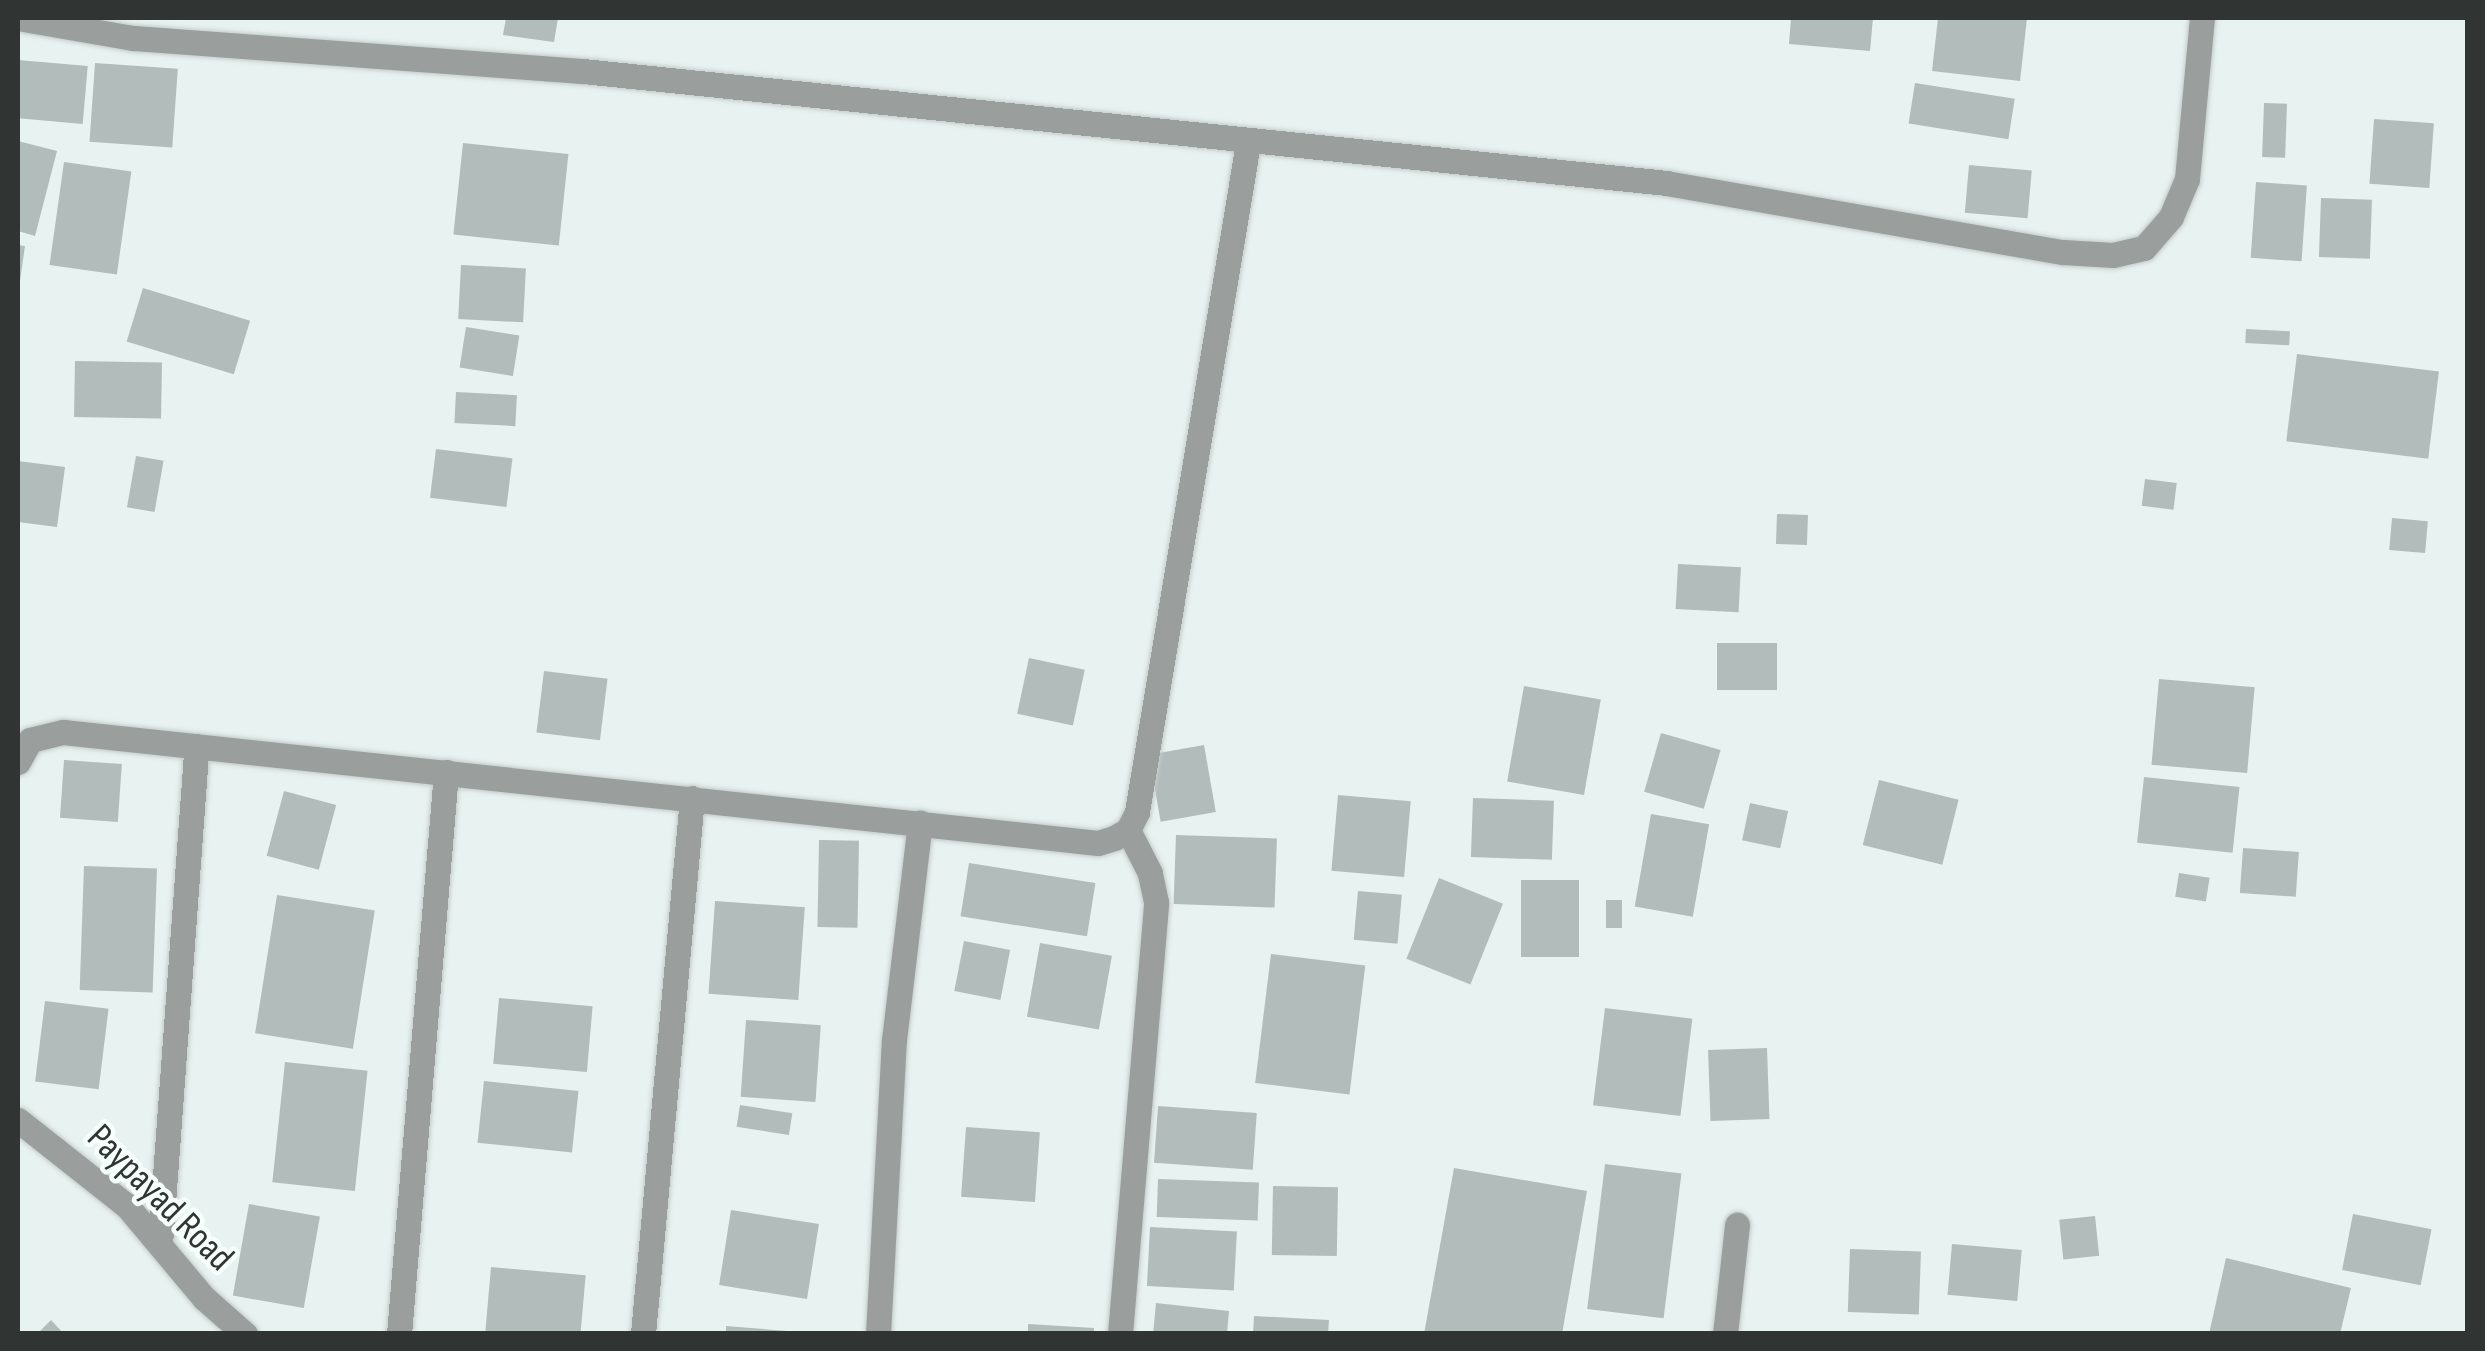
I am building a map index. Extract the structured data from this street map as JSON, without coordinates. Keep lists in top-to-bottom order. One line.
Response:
{"streets":{"street":["Paypayad Road"]}}
